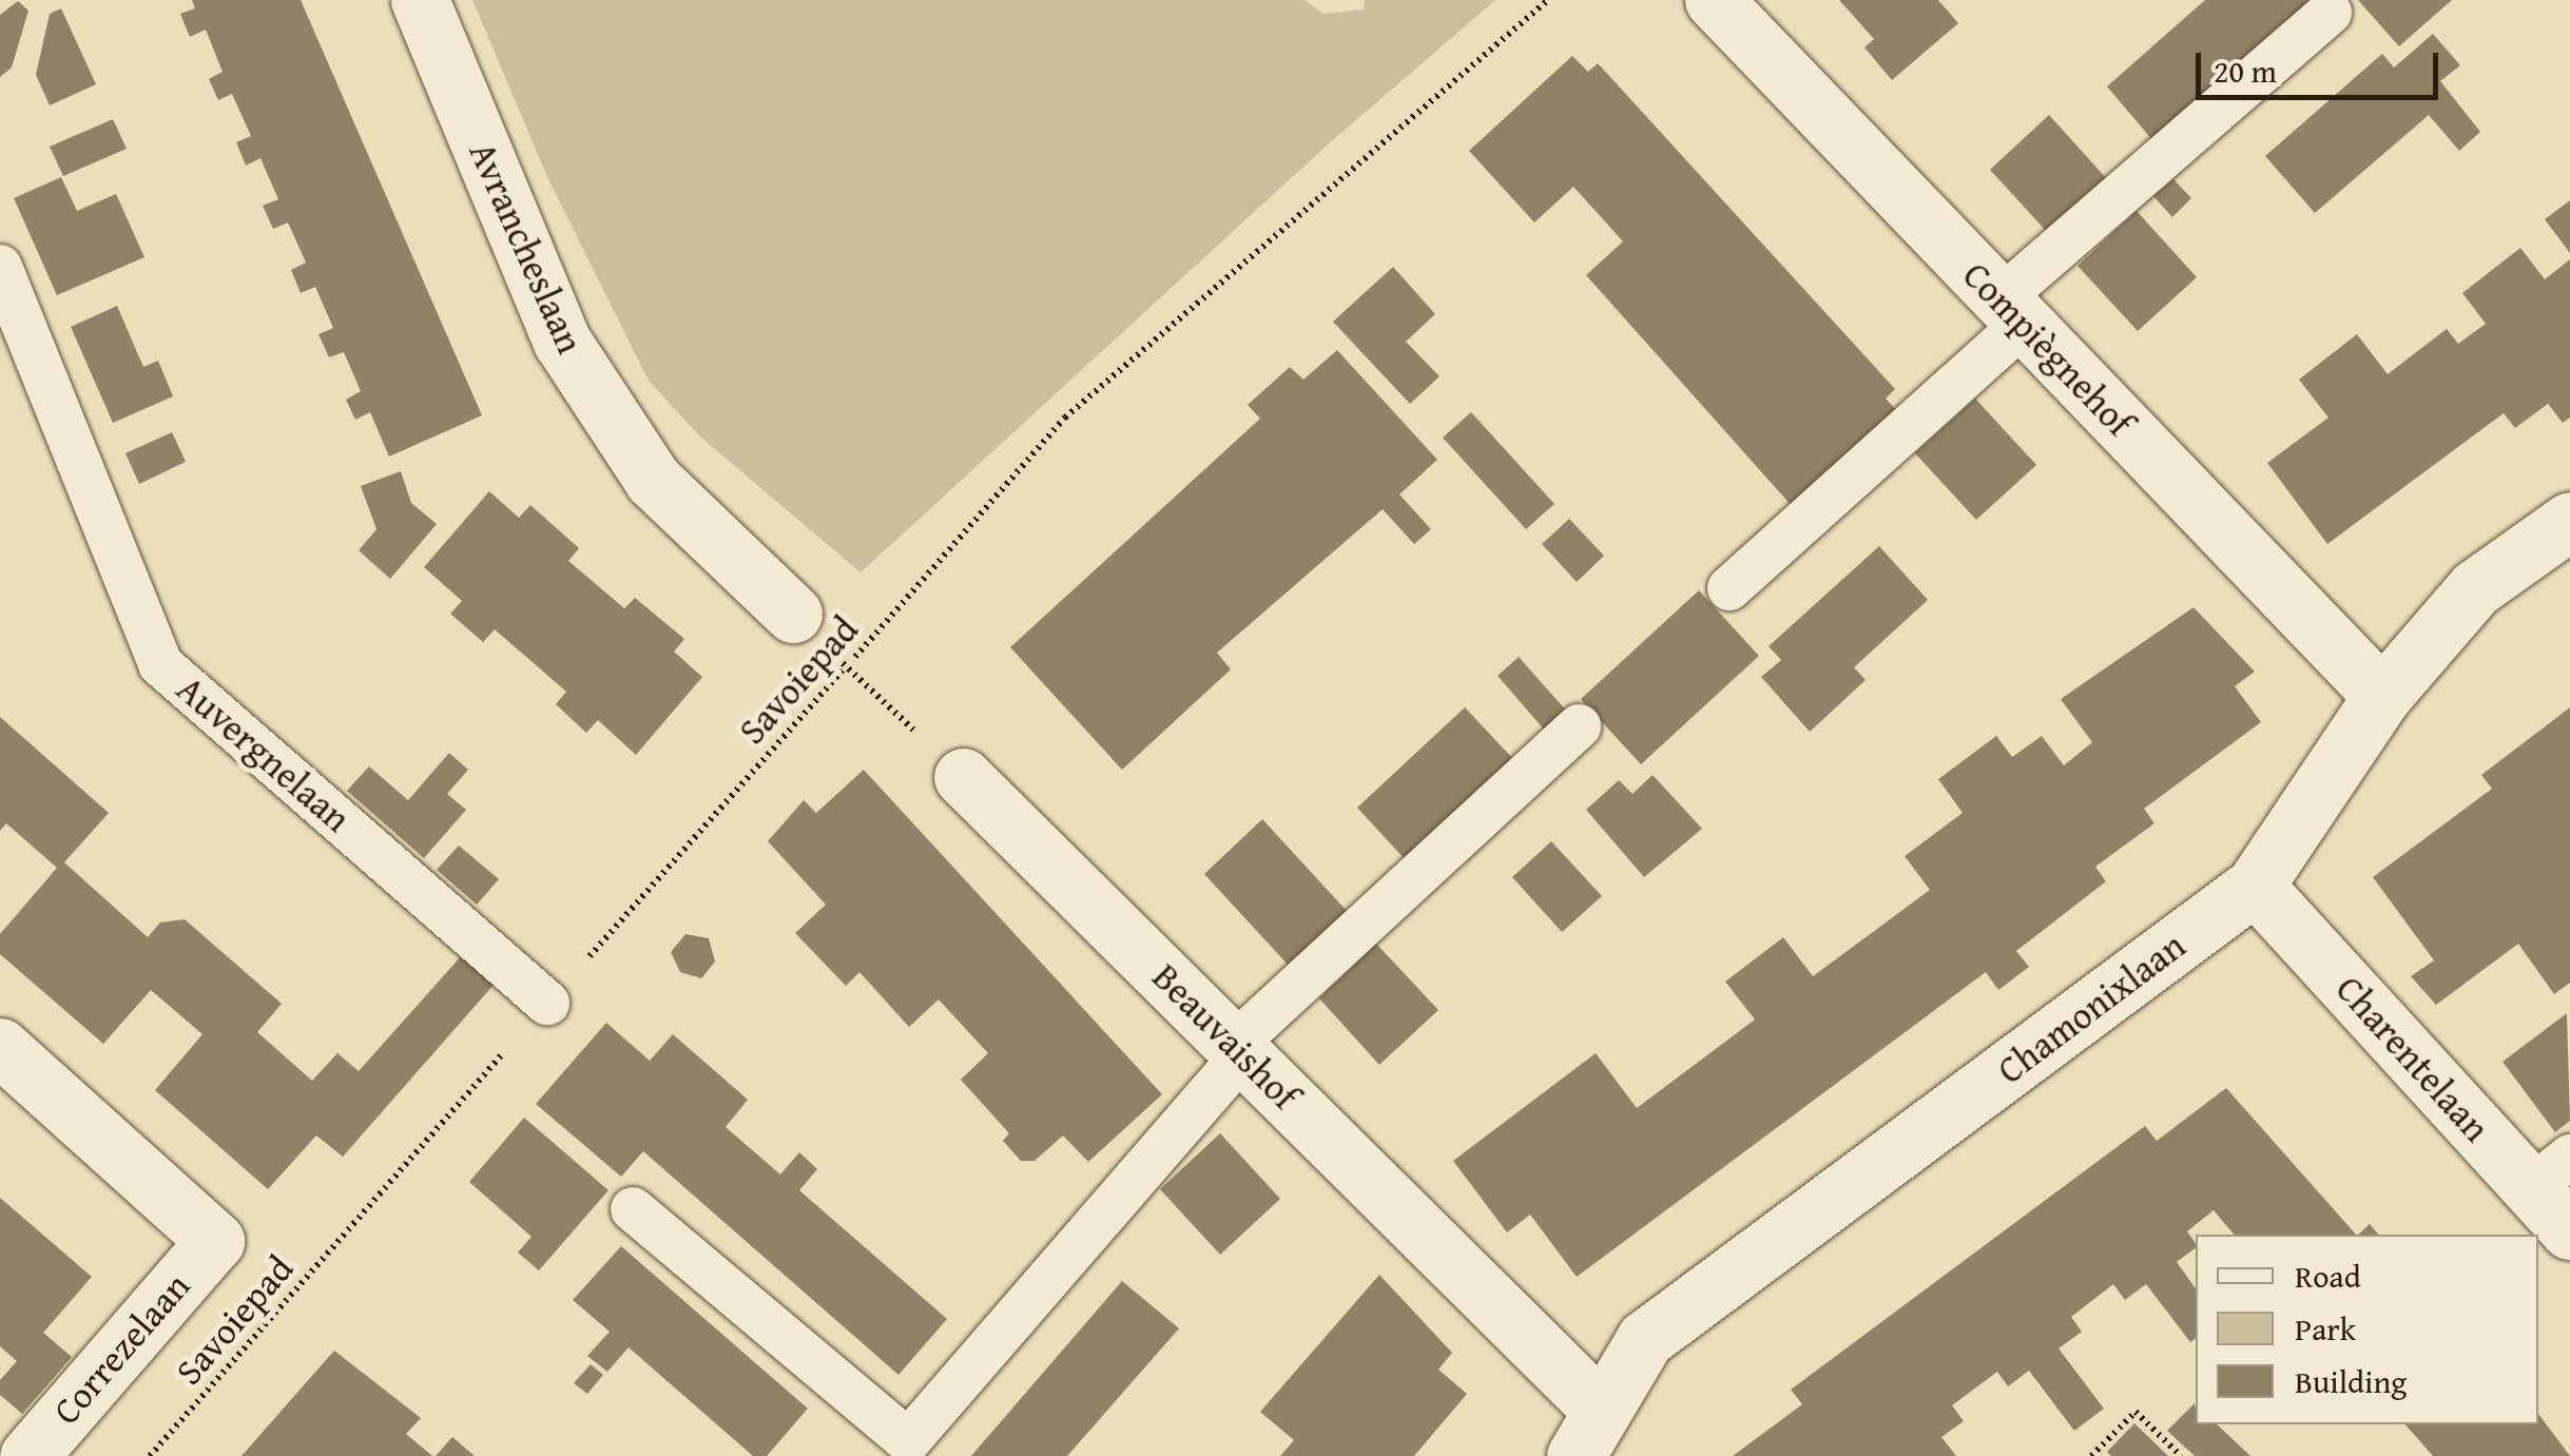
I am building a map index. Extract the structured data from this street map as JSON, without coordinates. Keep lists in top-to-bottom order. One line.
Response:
{"streets":{"street":["Avrancheslaan","Compiègnehof","Chamonixlaan","Beauvaishof","Charentelaan","Correzelaan"],"lane":["Auvergnelaan"],"path":["Savoiepad"]},"crossings":[["Compiègnehof","Chamonixlaan"],["Savoiepad","Auvergnelaan"],["Chamonixlaan","Beauvaishof"],["Chamonixlaan","Charentelaan"]],"legend":["Road","Park","Building"],"scale_bar":"20 m"}
